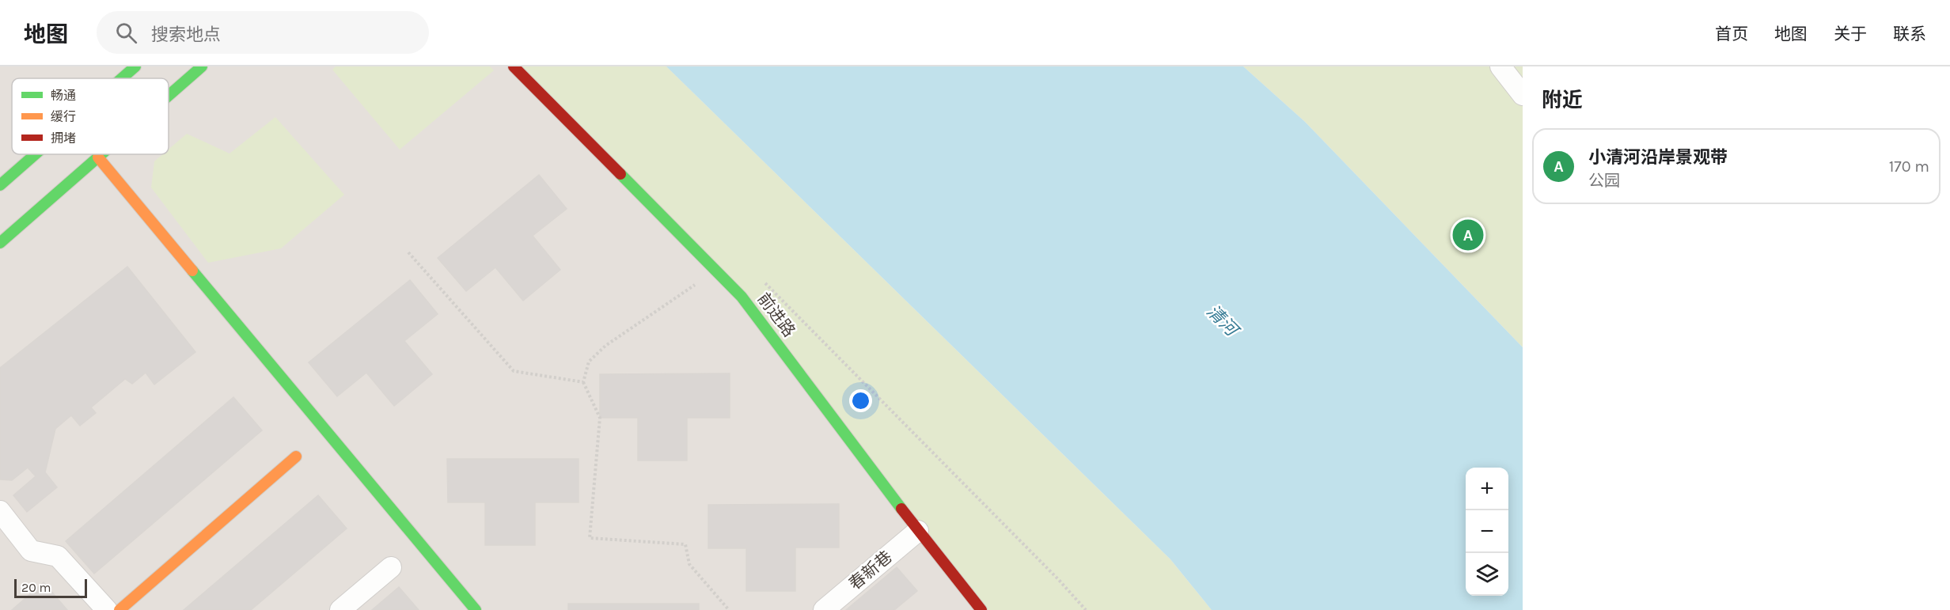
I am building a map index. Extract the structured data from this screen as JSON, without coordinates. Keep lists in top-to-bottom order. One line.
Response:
{"streets":{"street":["前进路","春新巷"]},"crossings":[["前进路","春新巷"]],"water":["清河"],"legend":["畅通","缓行","拥堵"],"scale_bar":"20 m","page":{"header":"地图","search":"搜索地点","nav":["首页","地图","关于","联系"],"heading":"附近","list":[{"mark":"A","name":"小清河沿岸景观带","note":"公园","value":"170 m"}],"pins":"A","map_buttons":["+","−"],"scale":"20 m"}}
